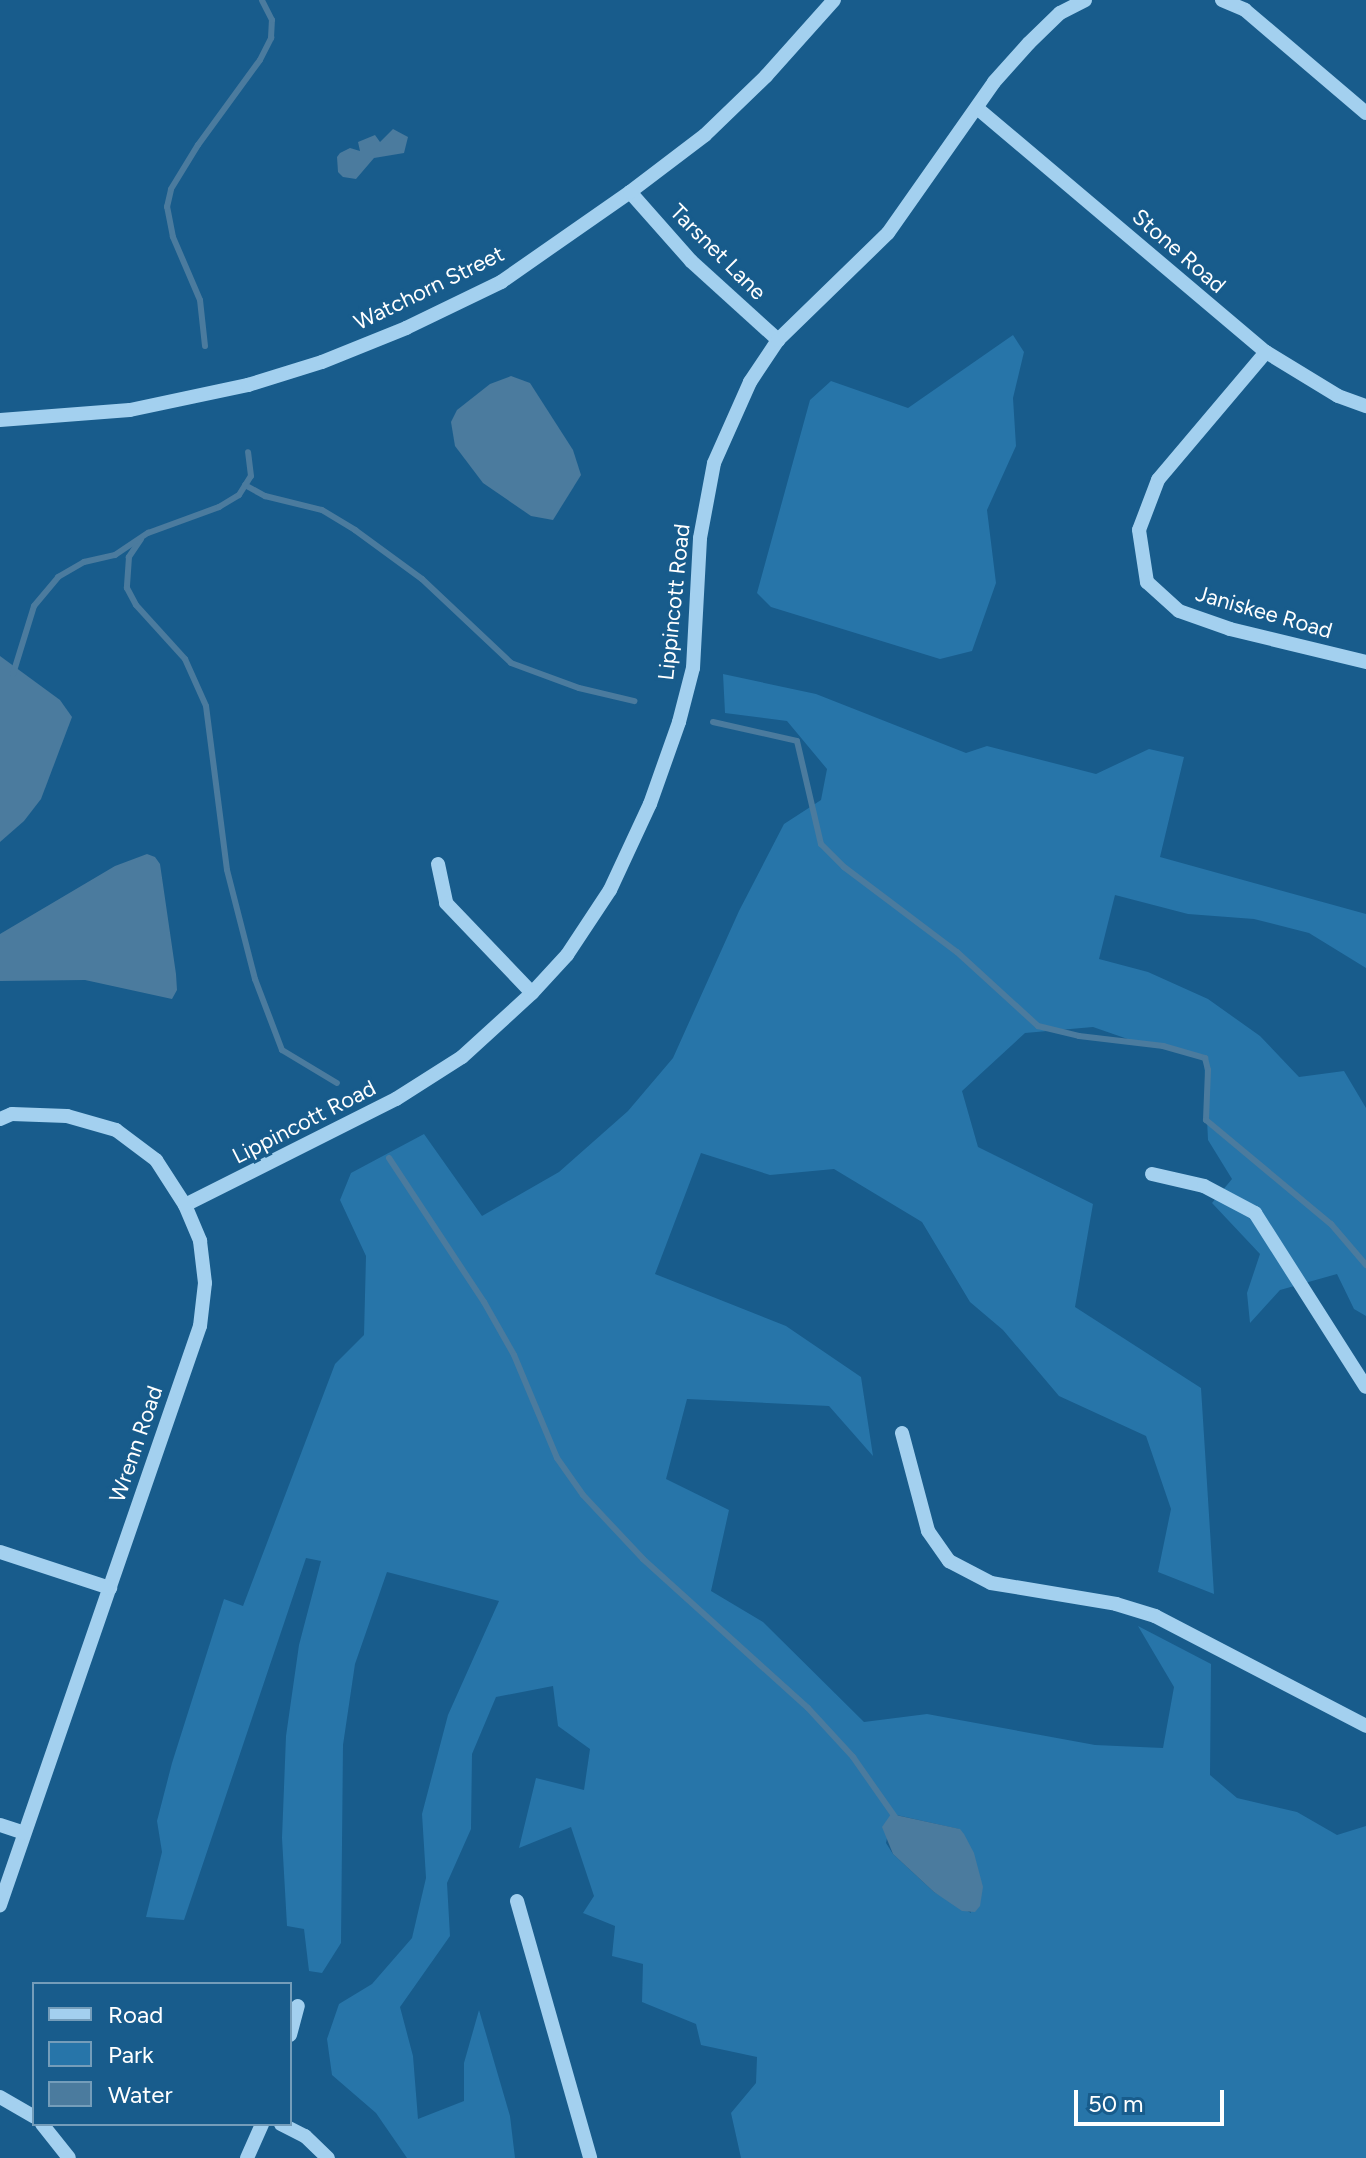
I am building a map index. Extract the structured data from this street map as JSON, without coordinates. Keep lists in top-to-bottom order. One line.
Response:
{"streets":{"street":["Stone Road","Tarsnet Lane","Watchorn Street","Lippincott Road","Janiskee Road","Wrenn Road"]},"crossings":[["Stone Road","Lippincott Road"],["Stone Road","Janiskee Road"],["Tarsnet Lane","Watchorn Street"],["Tarsnet Lane","Lippincott Road"],["Lippincott Road","Wrenn Road"]],"legend":["Road","Park","Water"],"scale_bar":"50 m"}
